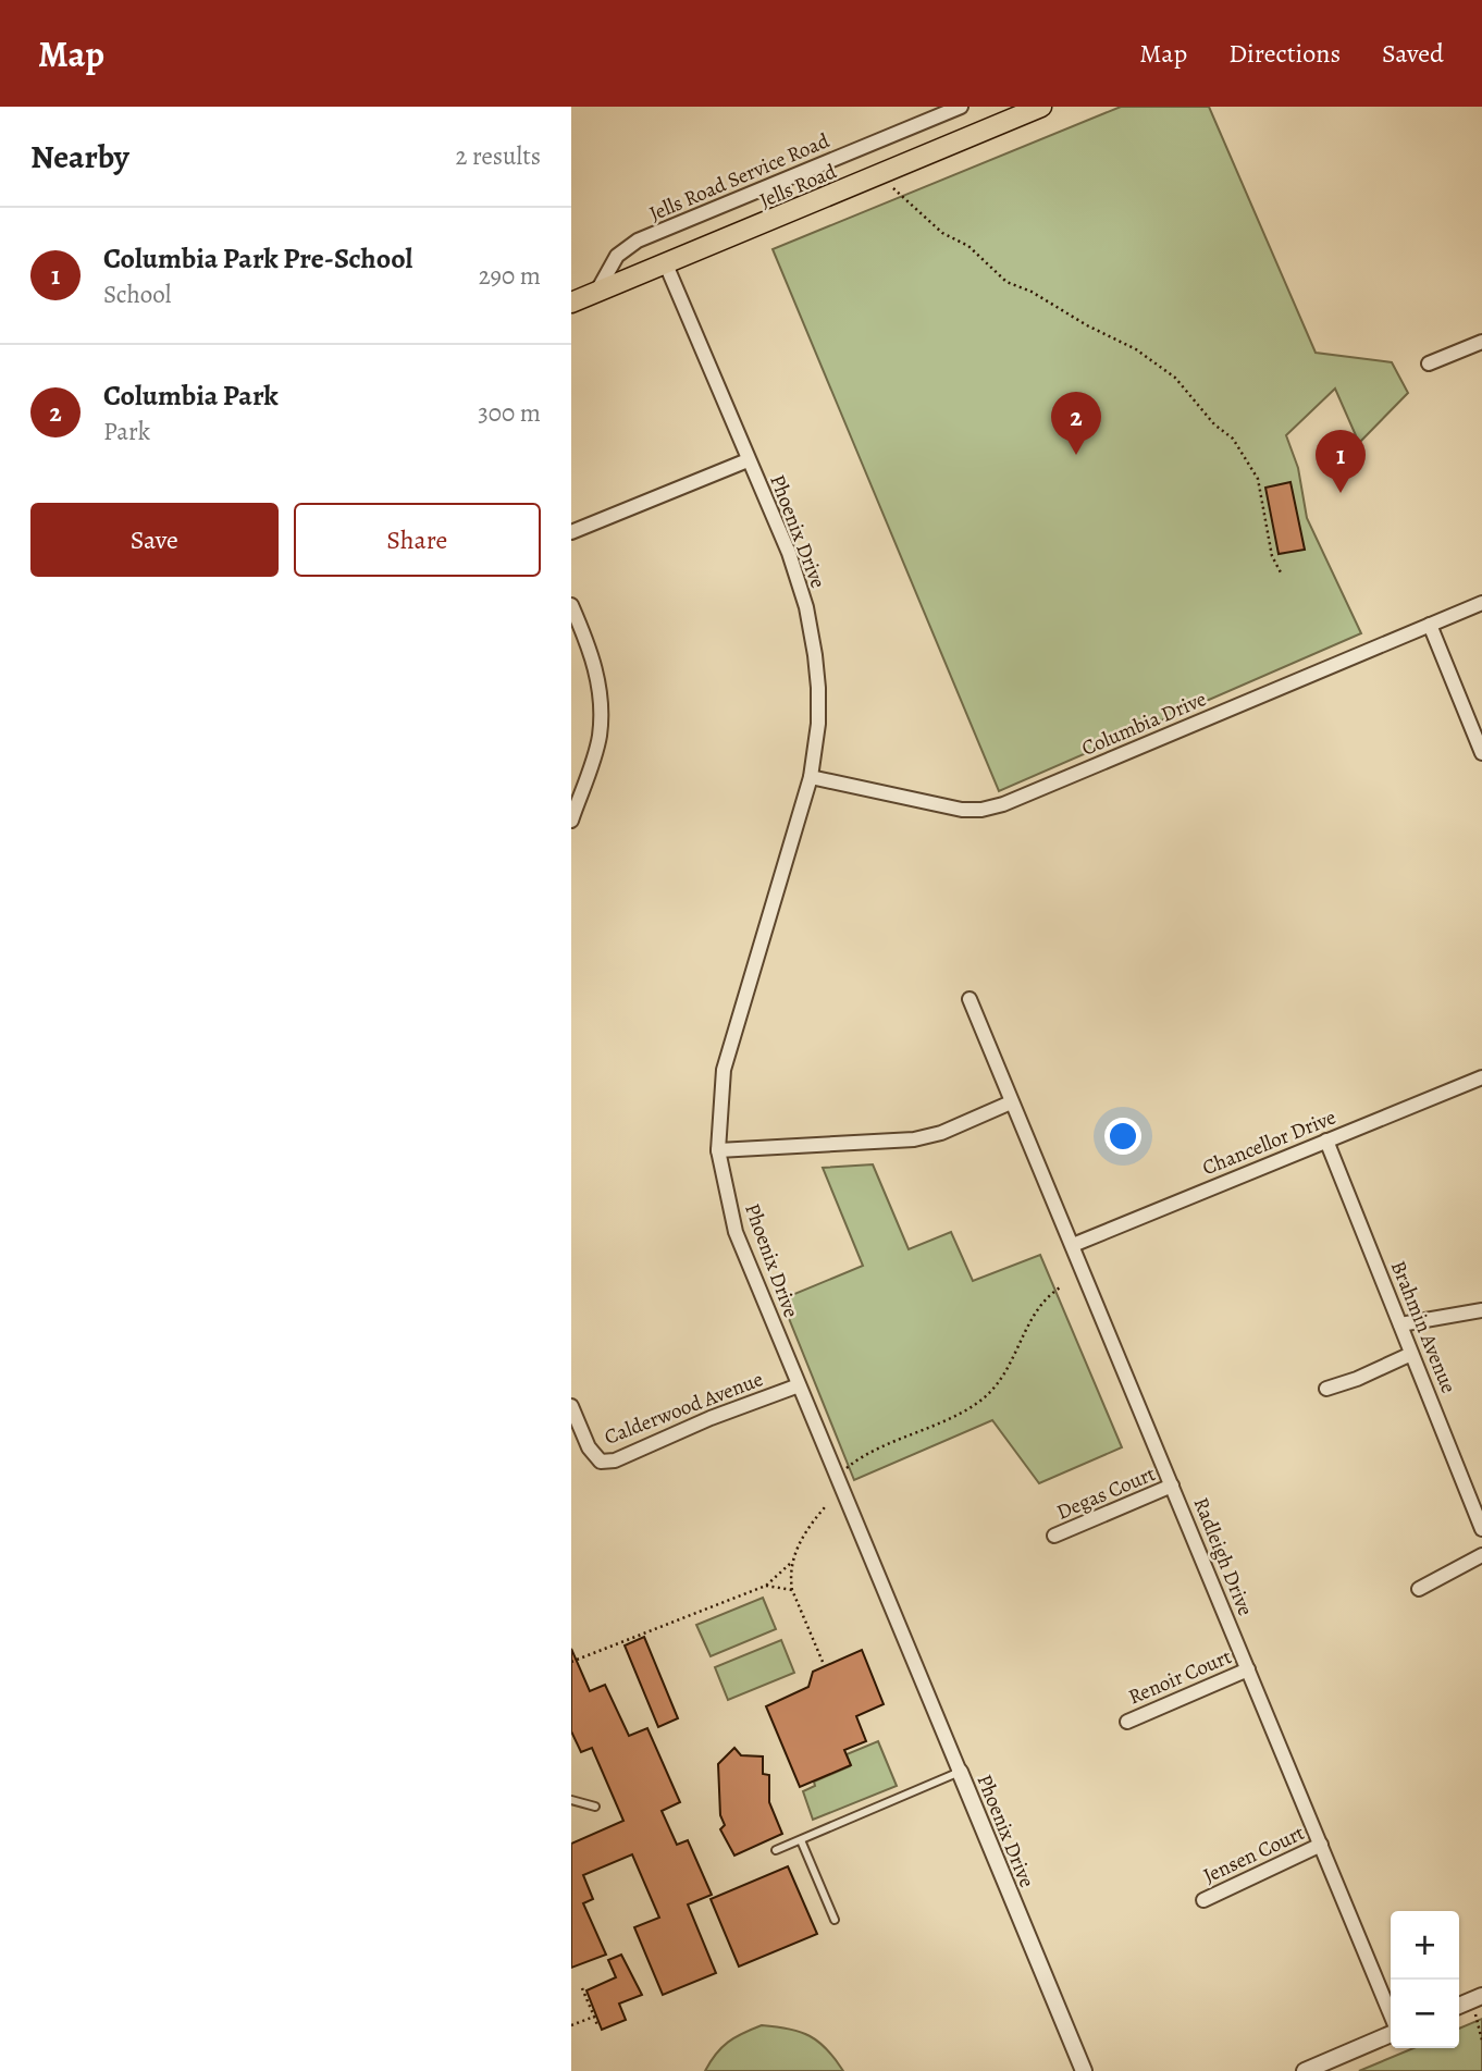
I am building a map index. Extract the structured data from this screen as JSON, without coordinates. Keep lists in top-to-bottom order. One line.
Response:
{"streets":{"main road":["Jells Road"],"street":["Jells Road Service Road","Phoenix Drive","Columbia Drive","Chancellor Drive","Brahmin Avenue","Calderwood Avenue","Degas Court","Radleigh Drive","Renoir Court","Jensen Court"]},"crossings":[["Jells Road Service Road","Jells Road"],["Jells Road","Phoenix Drive"],["Phoenix Drive","Columbia Drive"],["Phoenix Drive","Calderwood Avenue"],["Chancellor Drive","Brahmin Avenue"],["Chancellor Drive","Radleigh Drive"],["Degas Court","Radleigh Drive"],["Radleigh Drive","Renoir Court"],["Radleigh Drive","Jensen Court"]],"page":{"header":"Map","nav":["Map","Directions","Saved"],"heading":["Nearby","2 results"],"list":[{"mark":"1","name":"Columbia Park Pre-School","note":"School","value":"290 m"},{"mark":"2","name":"Columbia Park","note":"Park","value":"300 m"}],"pins":["2","1"],"buttons":["Save","Share"],"map_buttons":["+","−"]}}
